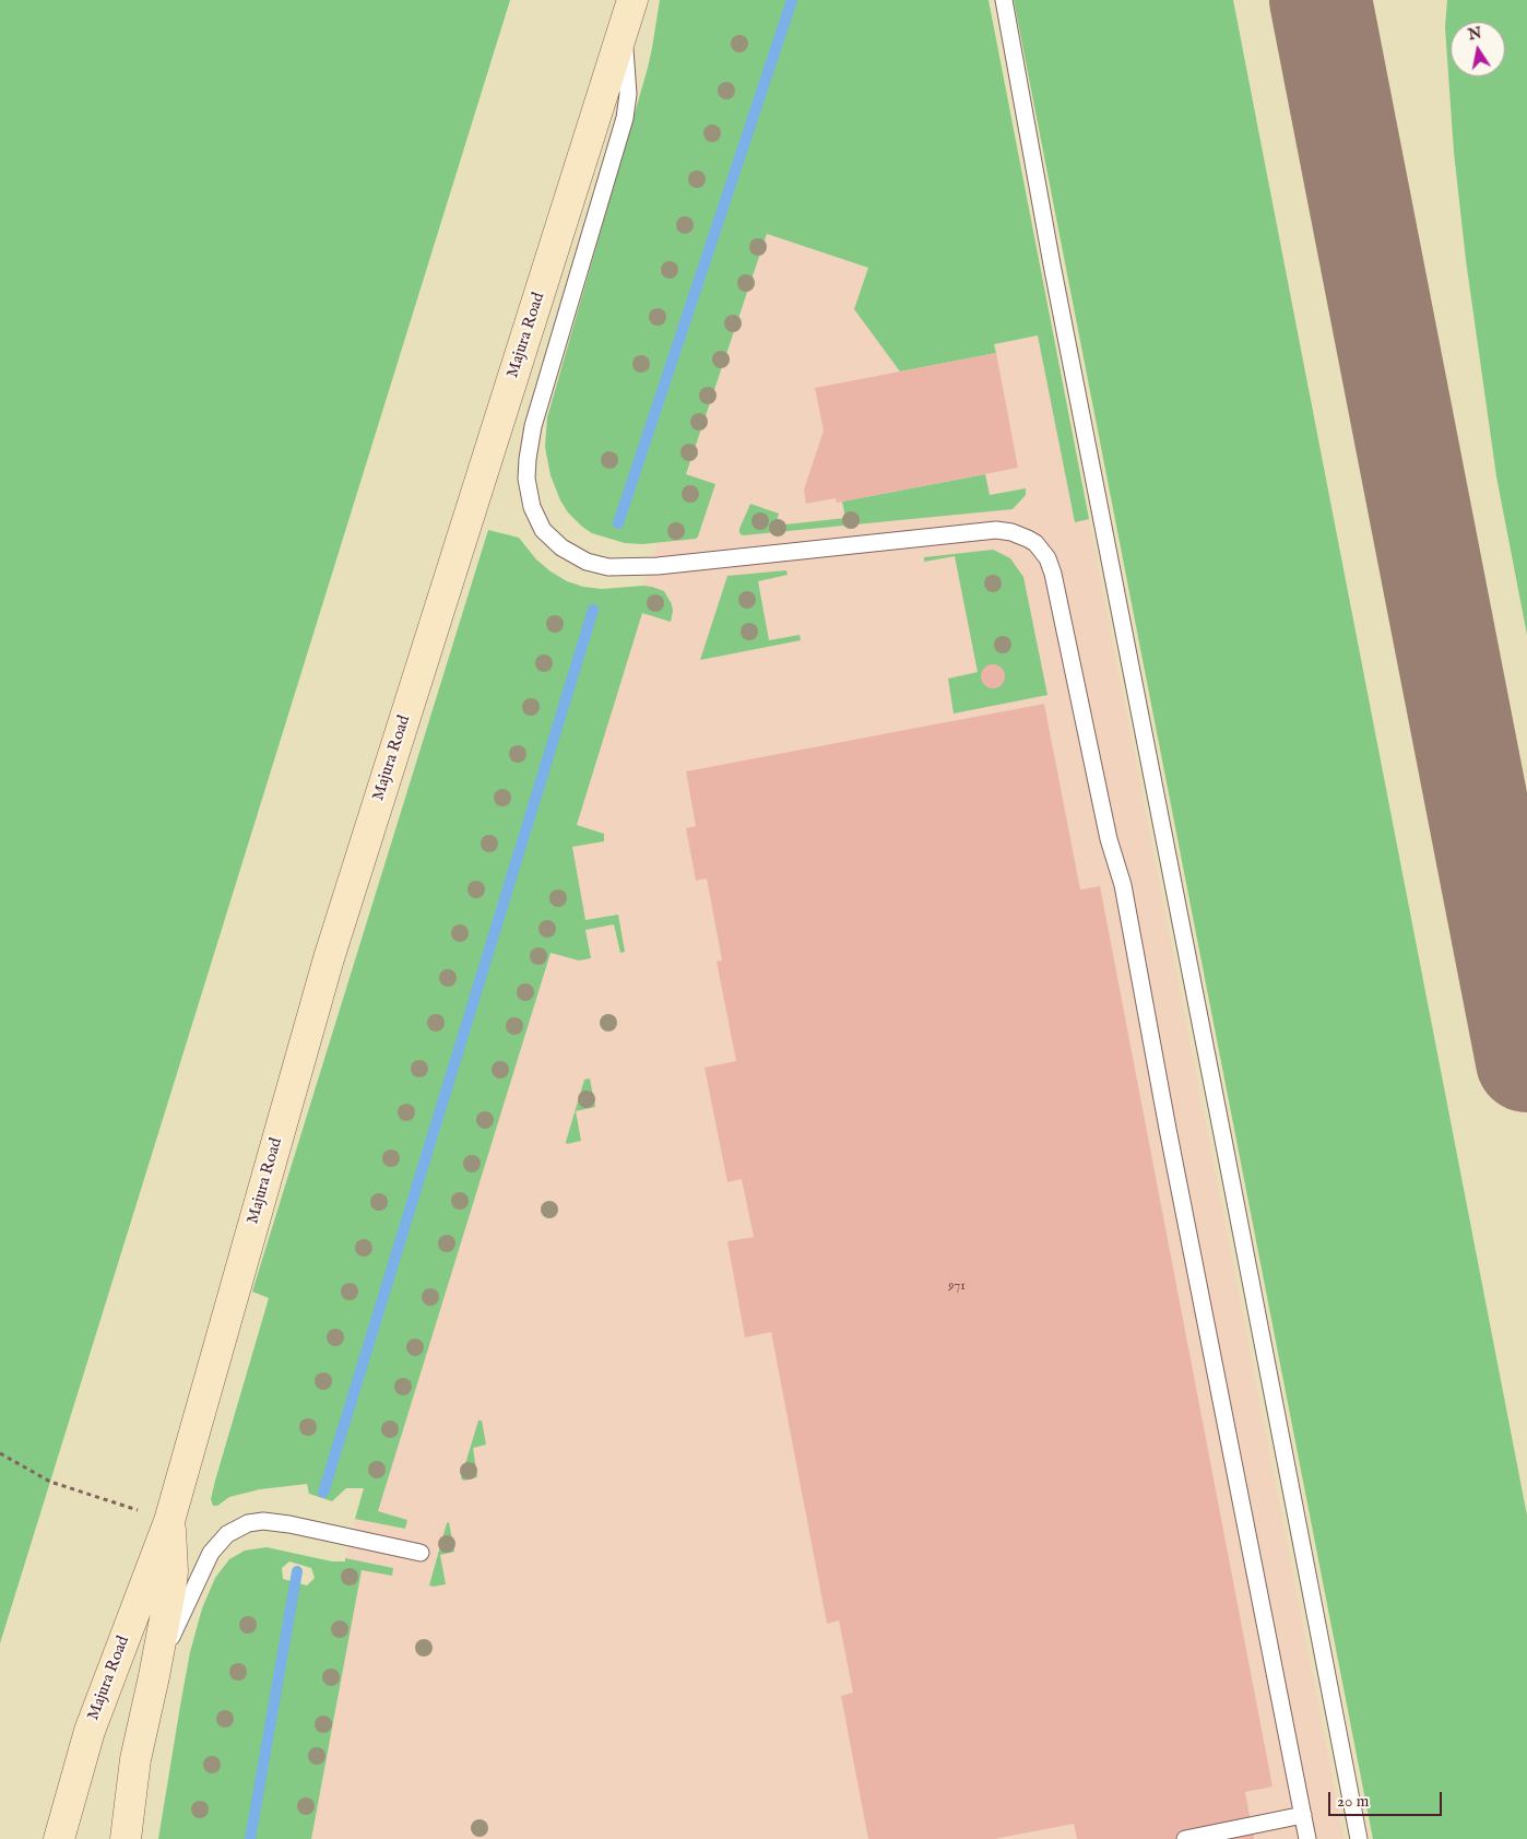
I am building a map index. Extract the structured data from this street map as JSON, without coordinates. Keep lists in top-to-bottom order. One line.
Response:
{"streets":{"main road":["Majura Road"]},"house_numbers":["971"],"scale_bar":"20 m","north":"top"}
